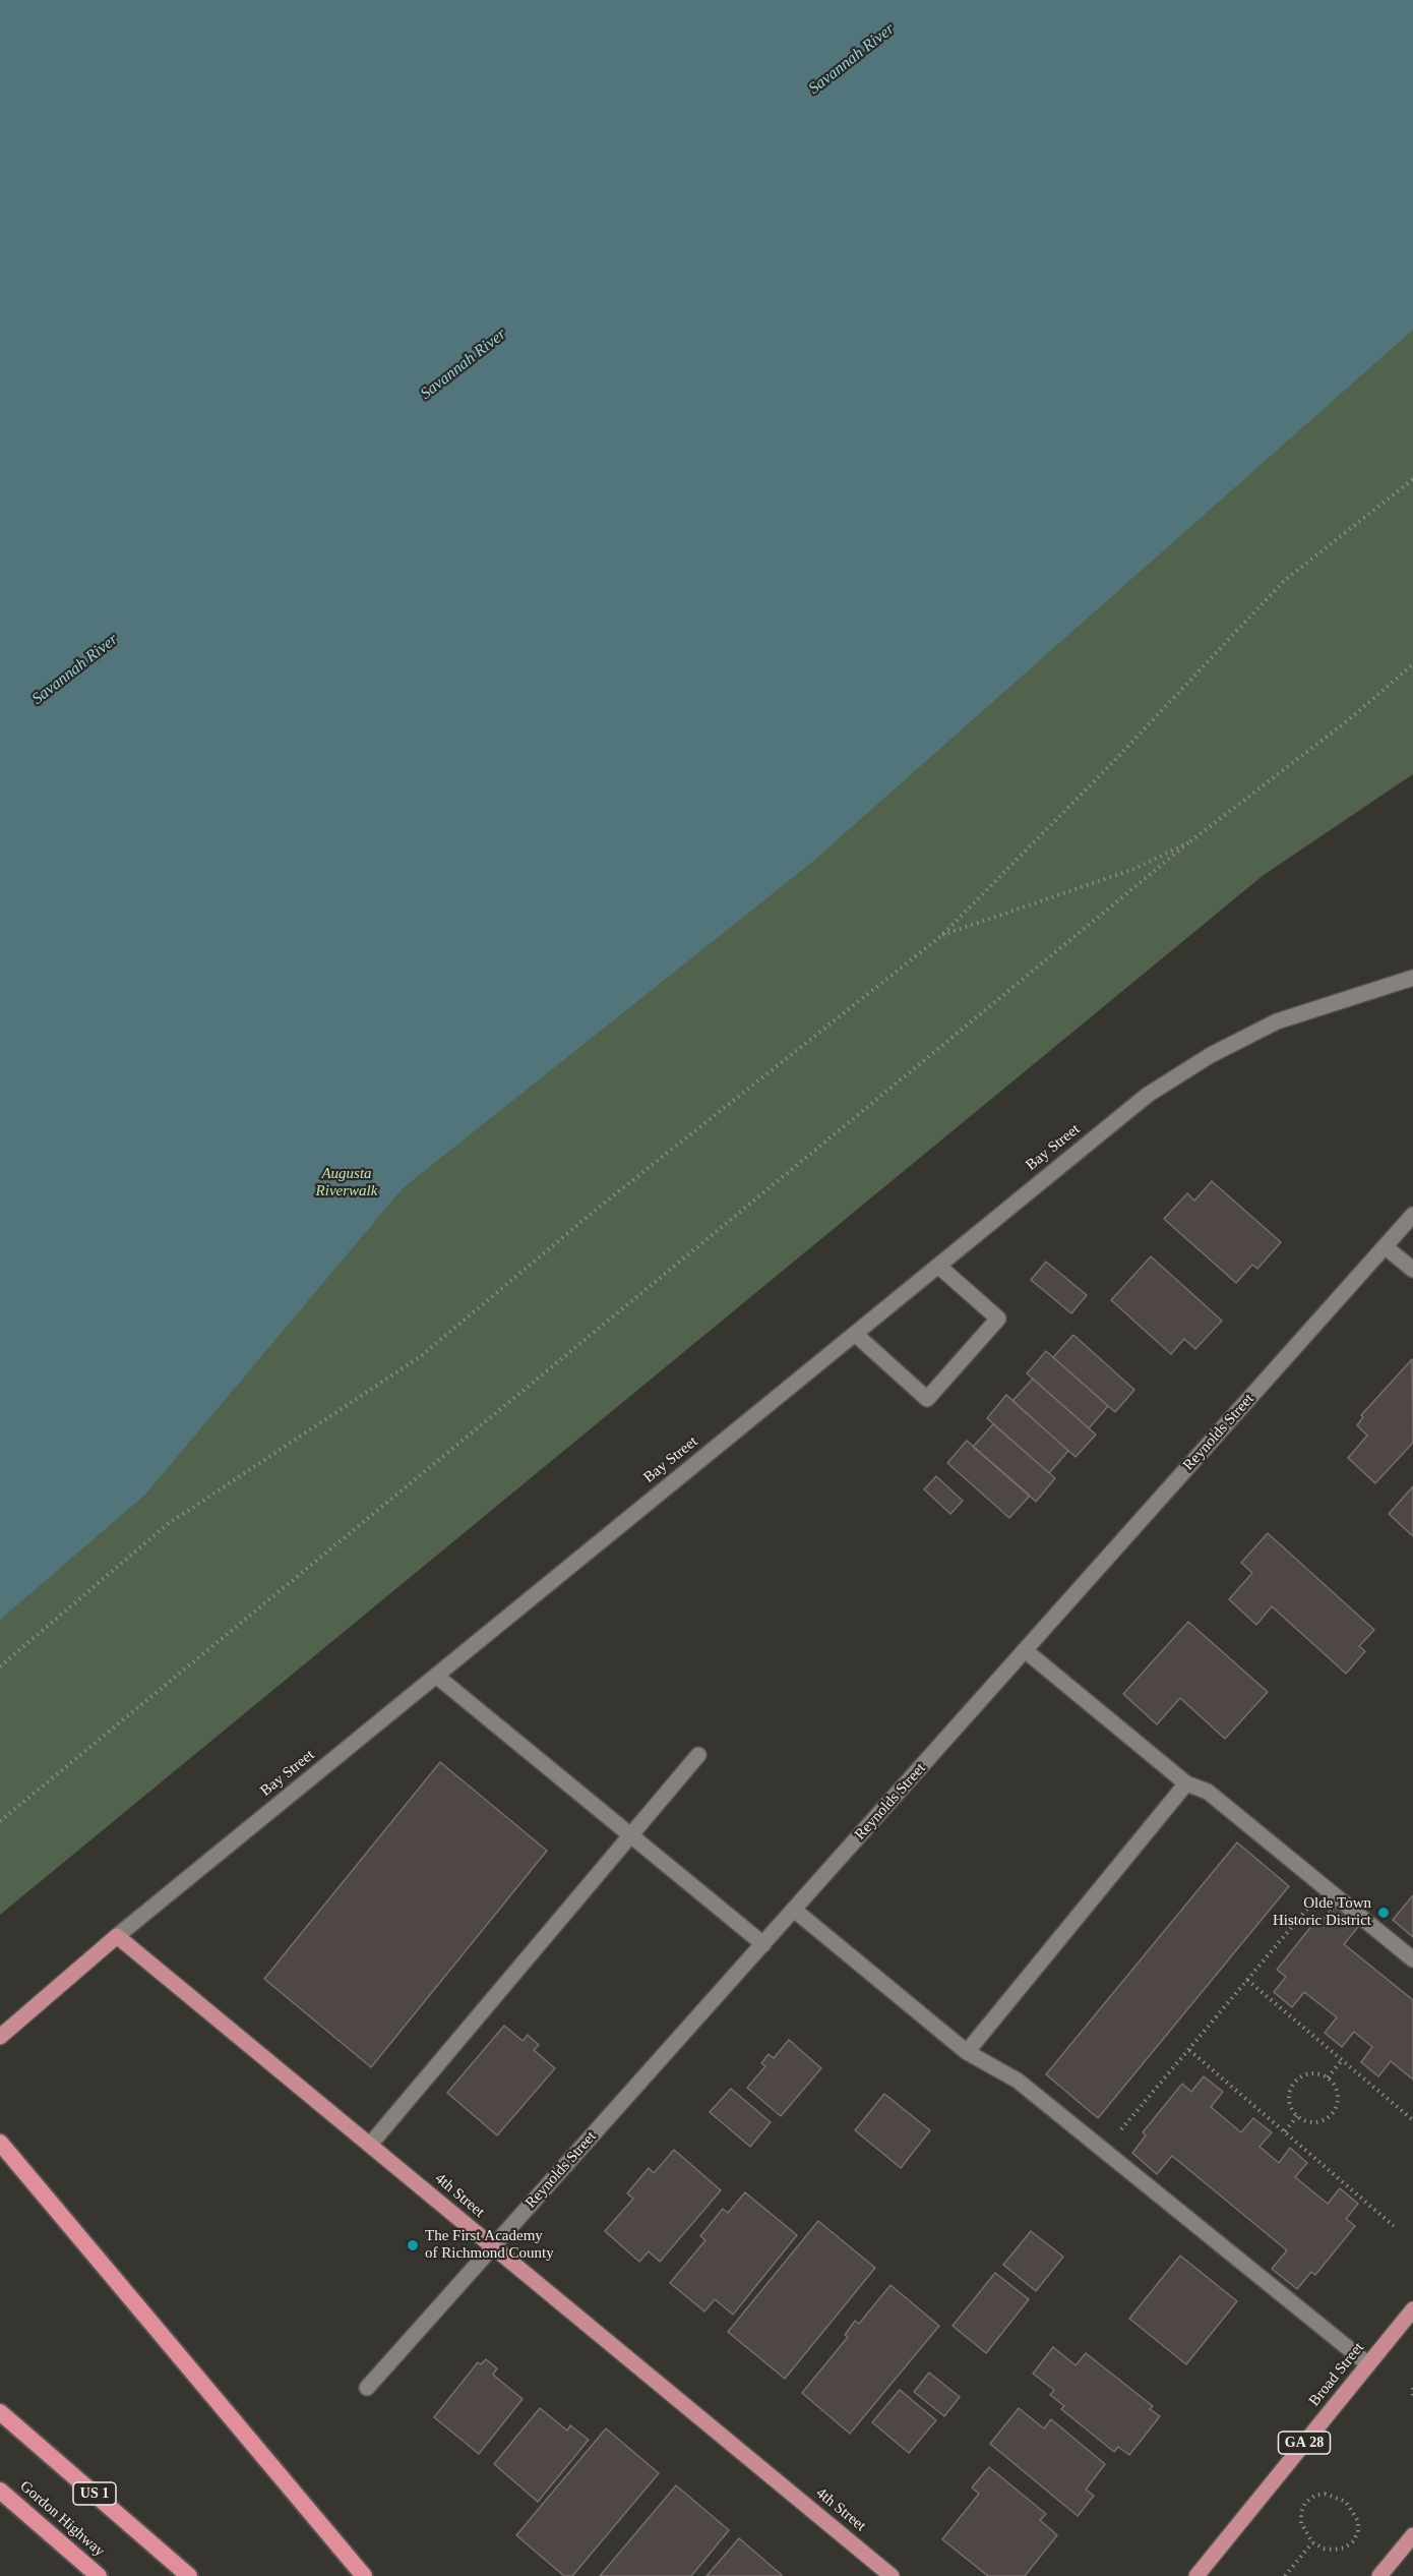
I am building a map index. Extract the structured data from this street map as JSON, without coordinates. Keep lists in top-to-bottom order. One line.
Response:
{"streets":{"highway":["US 1","Gordon Highway"],"main road":["Bay Street","4th Street","Broad Street","GA 28"],"street":["Reynolds Street"]},"crossings":[["Bay Street","4th Street"],["Reynolds Street","4th Street"]],"water":["Savannah River"],"parks":["Augusta Riverwalk"],"places":["Olde Town Historic District","The First Academy of Richmond County"]}
